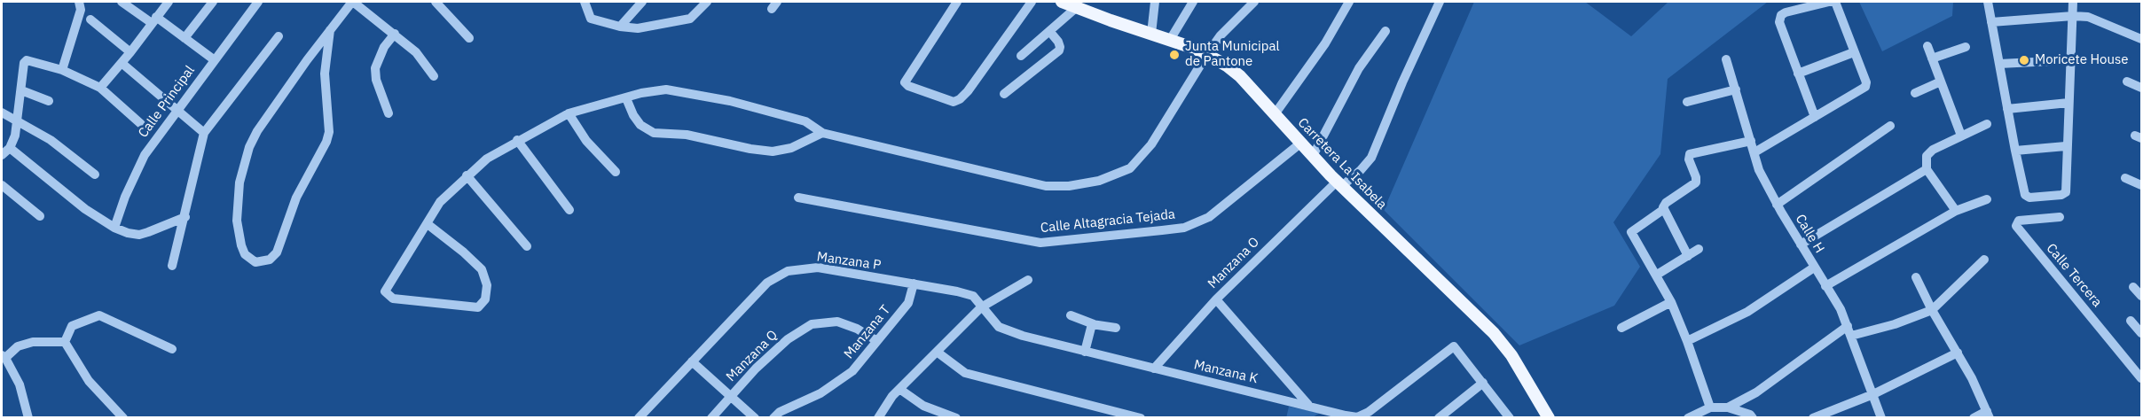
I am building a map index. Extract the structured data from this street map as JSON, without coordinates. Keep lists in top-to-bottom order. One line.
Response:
{"streets":{"main road":["Carretera La Isabela"],"street":["Calle Principal","Calle Altagracia Tejada","Calle H","Manzana P","Manzana O","Calle Tercera","Manzana T","Manzana Q","Manzana K"]},"crossings":[["Carretera La Isabela","Calle Altagracia Tejada"],["Carretera La Isabela","Manzana O"],["Manzana P","Manzana T"],["Manzana P","Manzana K"],["Manzana O","Manzana K"],["Manzana T","Manzana Q"]],"places":["Junta Municipal de Pantone","Moricete House"]}
